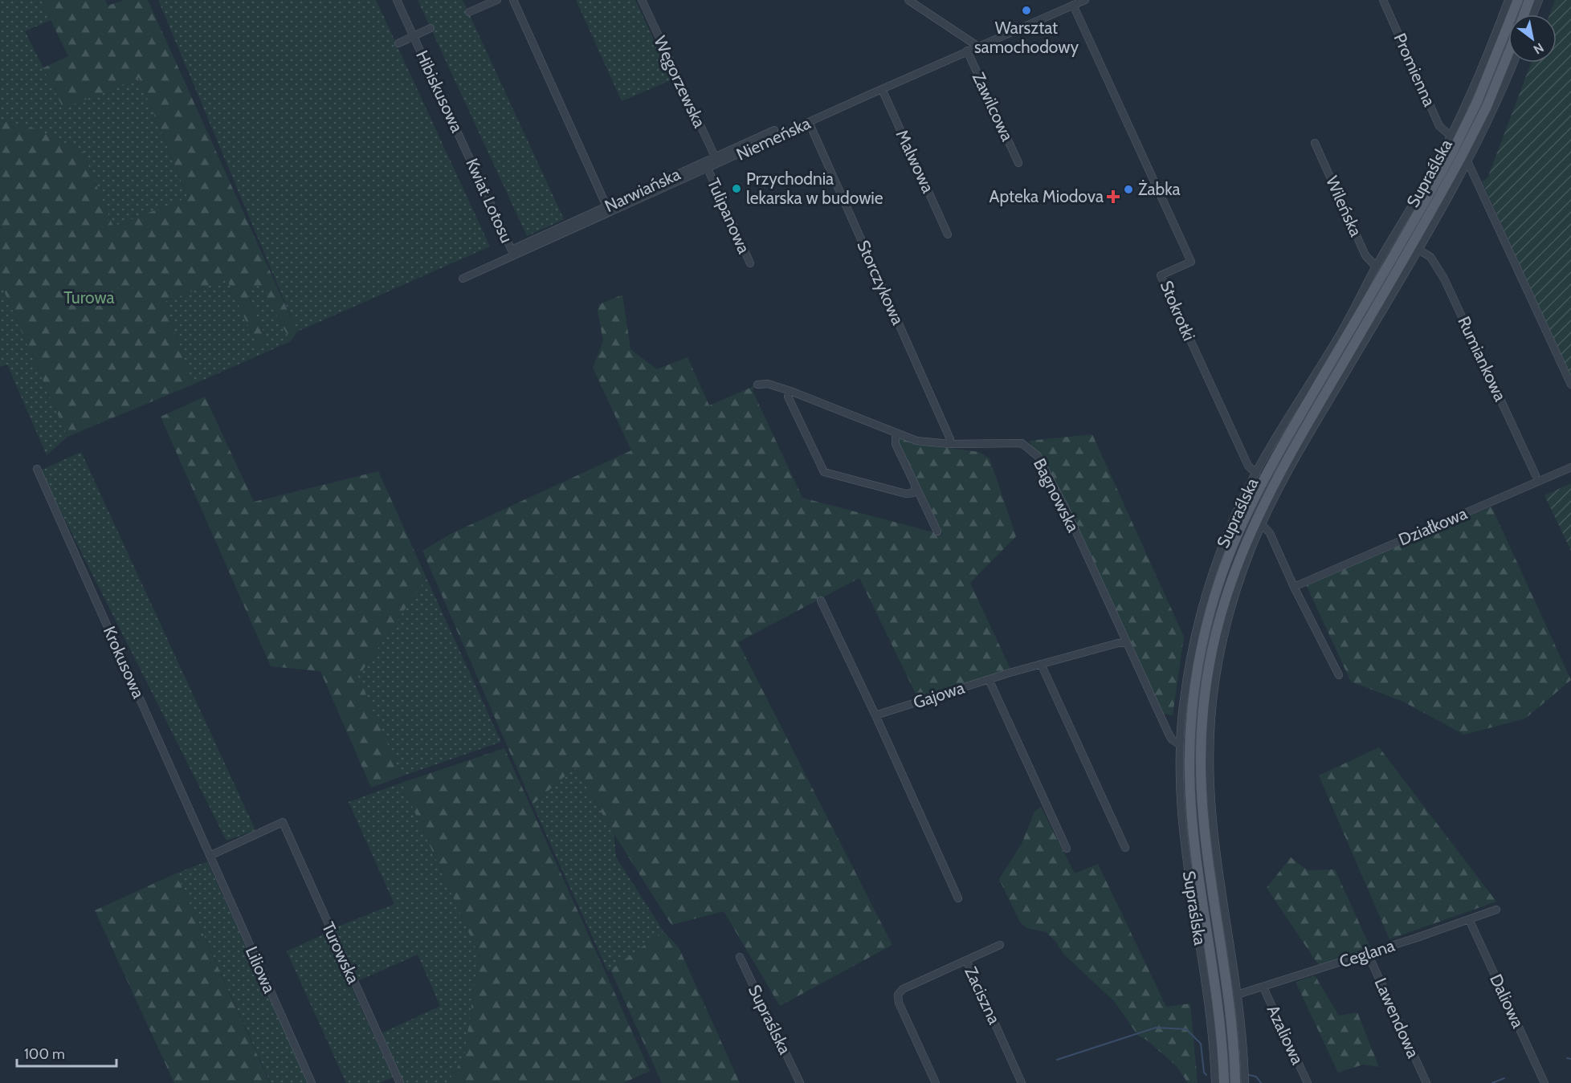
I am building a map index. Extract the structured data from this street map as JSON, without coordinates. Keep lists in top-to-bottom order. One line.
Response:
{"streets":{"street":["Promienna","Węgorzewska","Hibiskusowa","Zawilcowa","Niemeńska","Malwowa","Supraślska","Narwiańska","Kwiat Lotosu","Wileńska","Tulipanowa","Storczykowa","Stokrotki","Rumiankowa","Bagnowska","Działkowa","Krokusowa","Gajowa","Turowska","Ceglana","Liliowa","Zaciszna","Daliowa","Lawendowa","Azaliowa"]},"crossings":[["Promienna","Supraślska"],["Węgorzewska","Niemeńska"],["Węgorzewska","Narwiańska"],["Hibiskusowa","Kwiat Lotosu"],["Zawilcowa","Niemeńska"],["Niemeńska","Malwowa"],["Niemeńska","Narwiańska"],["Niemeńska","Kwiat Lotosu"],["Niemeńska","Tulipanowa"],["Niemeńska","Storczykowa"],["Niemeńska","Stokrotki"],["Supraślska","Wileńska"],["Supraślska","Stokrotki"],["Supraślska","Rumiankowa"],["Supraślska","Bagnowska"],["Supraślska","Ceglana"],["Storczykowa","Bagnowska"],["Bagnowska","Gajowa"],["Krokusowa","Turowska"],["Krokusowa","Liliowa"],["Turowska","Liliowa"],["Ceglana","Daliowa"],["Ceglana","Lawendowa"],["Ceglana","Azaliowa"]],"parks":["Turowa"],"places":{"other":["Warsztat samochodowy","Przychodnia lekarska w budowie","Żabka"],"health":["Apteka Miodova"]},"scale_bar":"100 m","north":"bottom right"}
